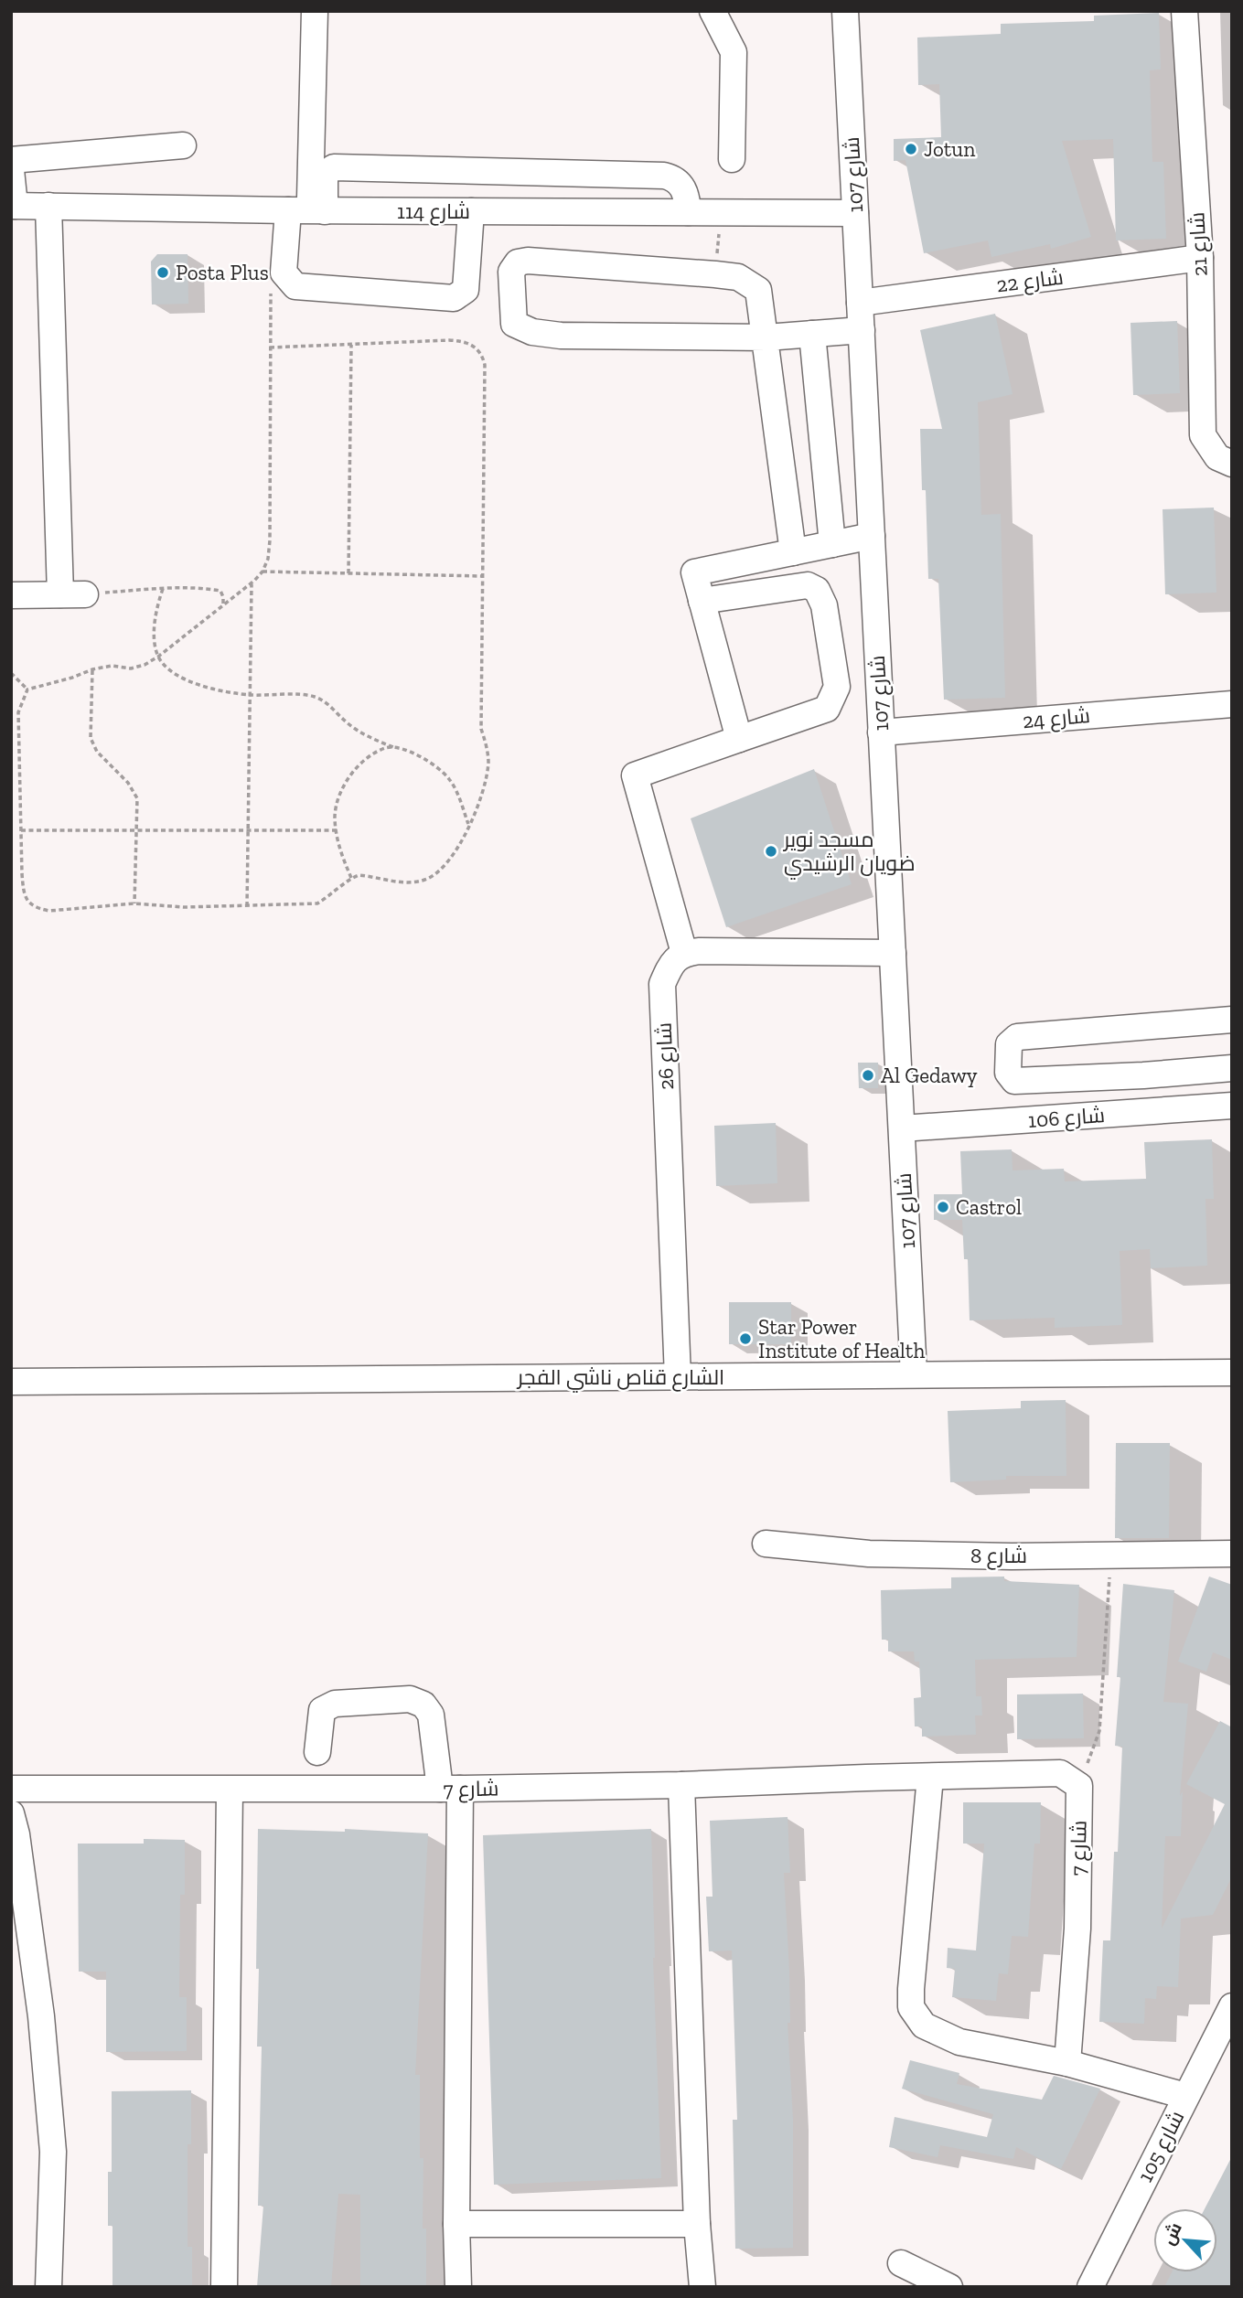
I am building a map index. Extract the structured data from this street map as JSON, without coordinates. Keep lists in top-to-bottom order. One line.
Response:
{"streets":{"street":["شارع 107","شارع 114","شارع 21","شارع 22","شارع 24","شارع 26","شارع 106","الشارع قناص ناشي الفجر","شارع 8","شارع 7","شارع 105"]},"crossings":[["شارع 107","شارع 114"],["شارع 107","شارع 22"],["شارع 107","شارع 24"],["شارع 107","شارع 106"],["شارع 107","الشارع قناص ناشي الفجر"],["شارع 21","شارع 22"],["شارع 26","الشارع قناص ناشي الفجر"]],"places":["Jotun","Posta Plus","مسجد نوير ضويان الرشيدي","Al Gedawy","Castrol","Star Power Institute of Health"],"north":"top left"}
